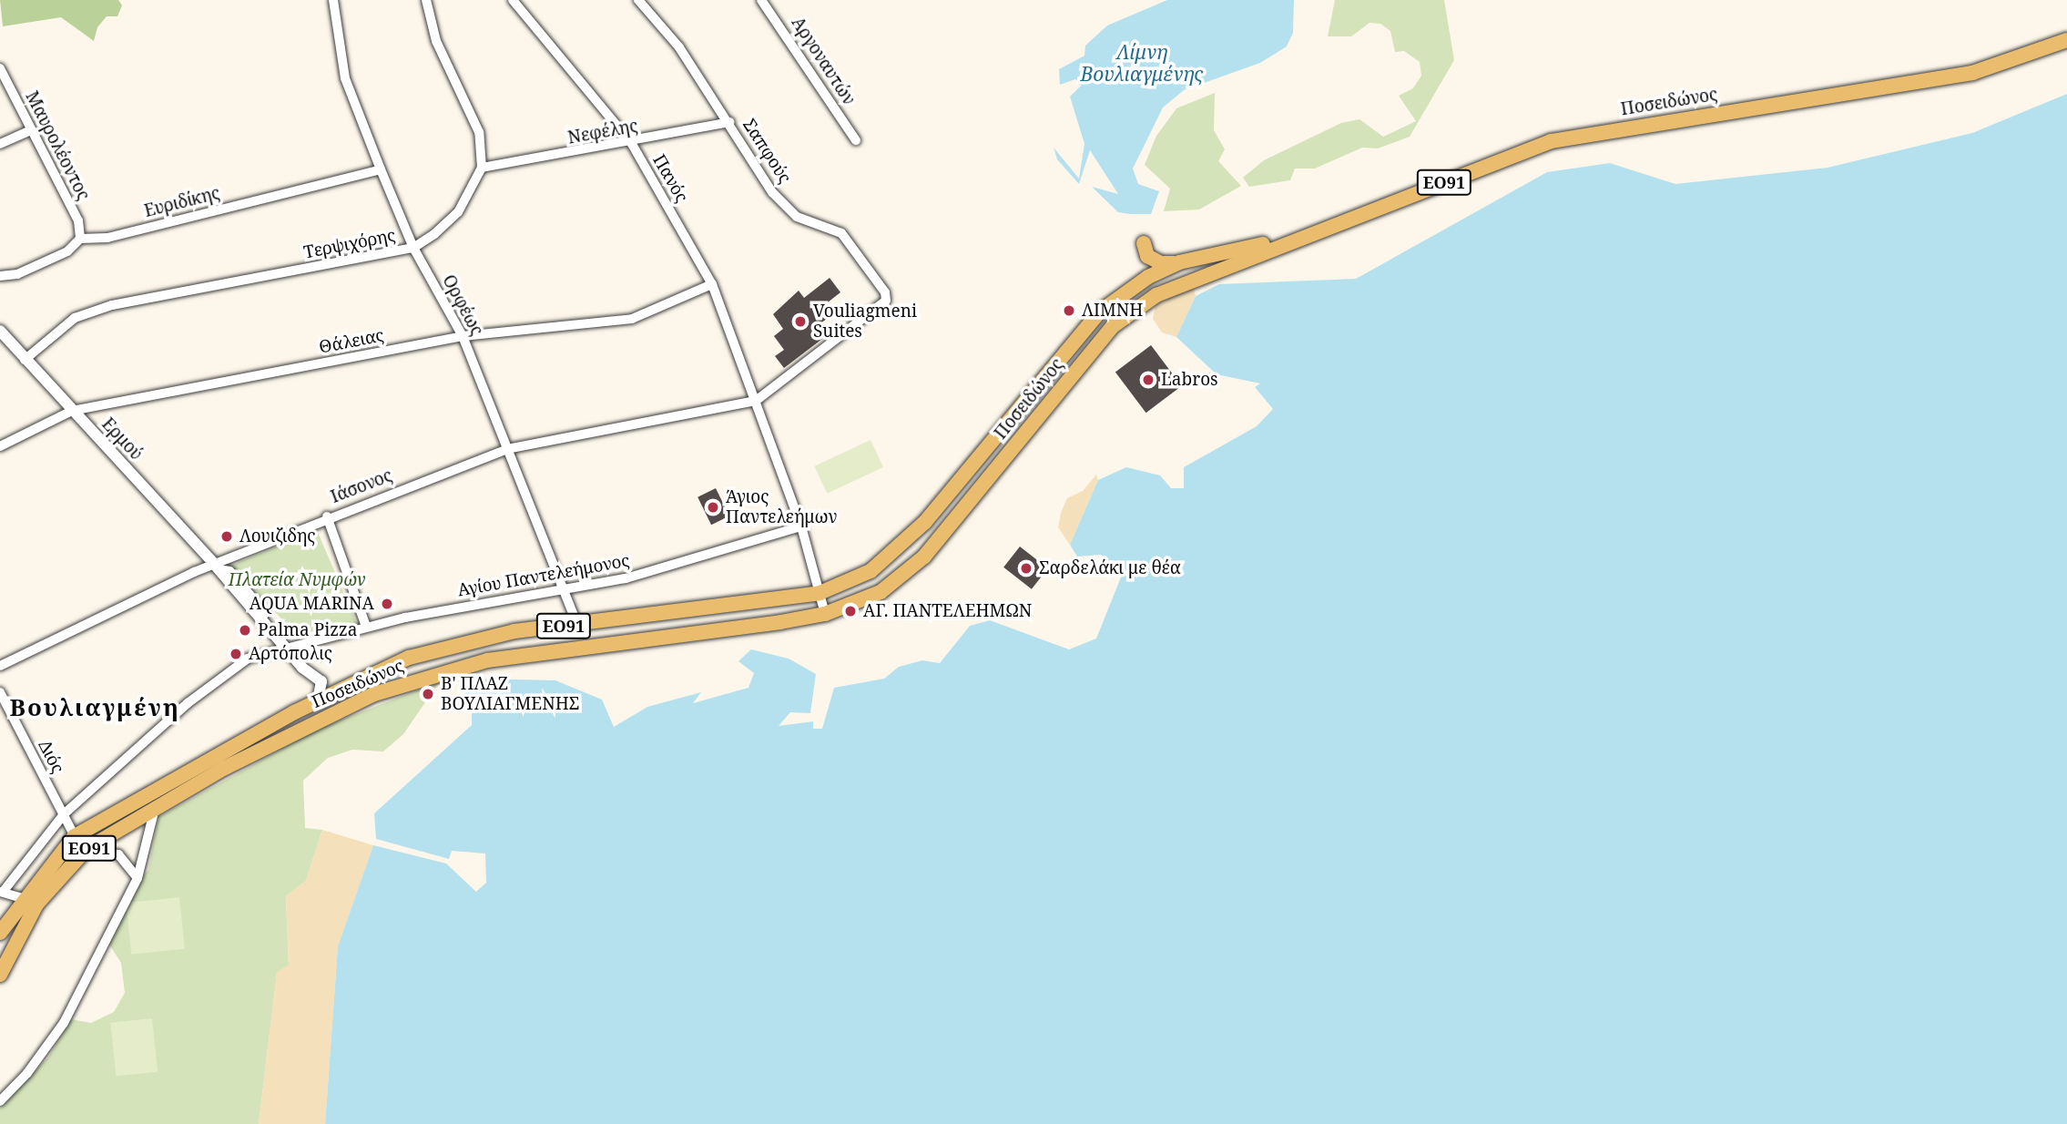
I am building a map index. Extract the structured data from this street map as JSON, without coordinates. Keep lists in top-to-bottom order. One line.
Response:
{"streets":{"main road":["Ποσειδώνος","ΕΟ91"],"street":["Αργοναυτών","Νεφέλης","Μαυρολέοντος","Σαπφούς","Πανός","Ευριδίκης","Τερψιχόρης","Ορφέως","Θάλειας","Ερμού","Ιάσονος","Αγίου Παντελεήμονος","Διός"]},"crossings":[["Ποσειδώνος","Ορφέως"],["Ποσειδώνος","Ερμού"],["Ποσειδώνος","Διός"],["Νεφέλης","Σαπφούς"],["Νεφέλης","Πανός"],["Νεφέλης","Τερψιχόρης"],["Μαυρολέοντος","Ευριδίκης"],["Σαπφούς","Πανός"],["Σαπφούς","Ιάσονος"],["Πανός","Θάλειας"],["Πανός","Ιάσονος"],["Ευριδίκης","Ορφέως"],["Τερψιχόρης","Ορφέως"],["Τερψιχόρης","Ερμού"],["Ορφέως","Θάλειας"],["Ορφέως","Ιάσονος"],["Ορφέως","Αγίου Παντελεήμονος"],["Θάλειας","Ερμού"],["Ερμού","Ιάσονος"],["Ερμού","Αγίου Παντελεήμονος"],["Αγίου Παντελεήμονος","Διός"]],"districts":["Βουλιαγμένη"],"water":["Λίμνη Βουλιαγμένης"],"parks":["Πλατεία Νυμφών"],"places":["ΛΙΜΝΗ","Vouliagmeni Suites","Labros","Άγιος Παντελεήμων","Λουιζιδης","Σαρδελάκι με θέα","AQUA MARINA","ΑΓ. ΠΑΝΤΕΛΕΗΜΩΝ","Palma Pizza","Αρτόπολις","Β' ΠΛΑΖ ΒΟΥΛΙΑΓΜΕΝΗΣ"]}
